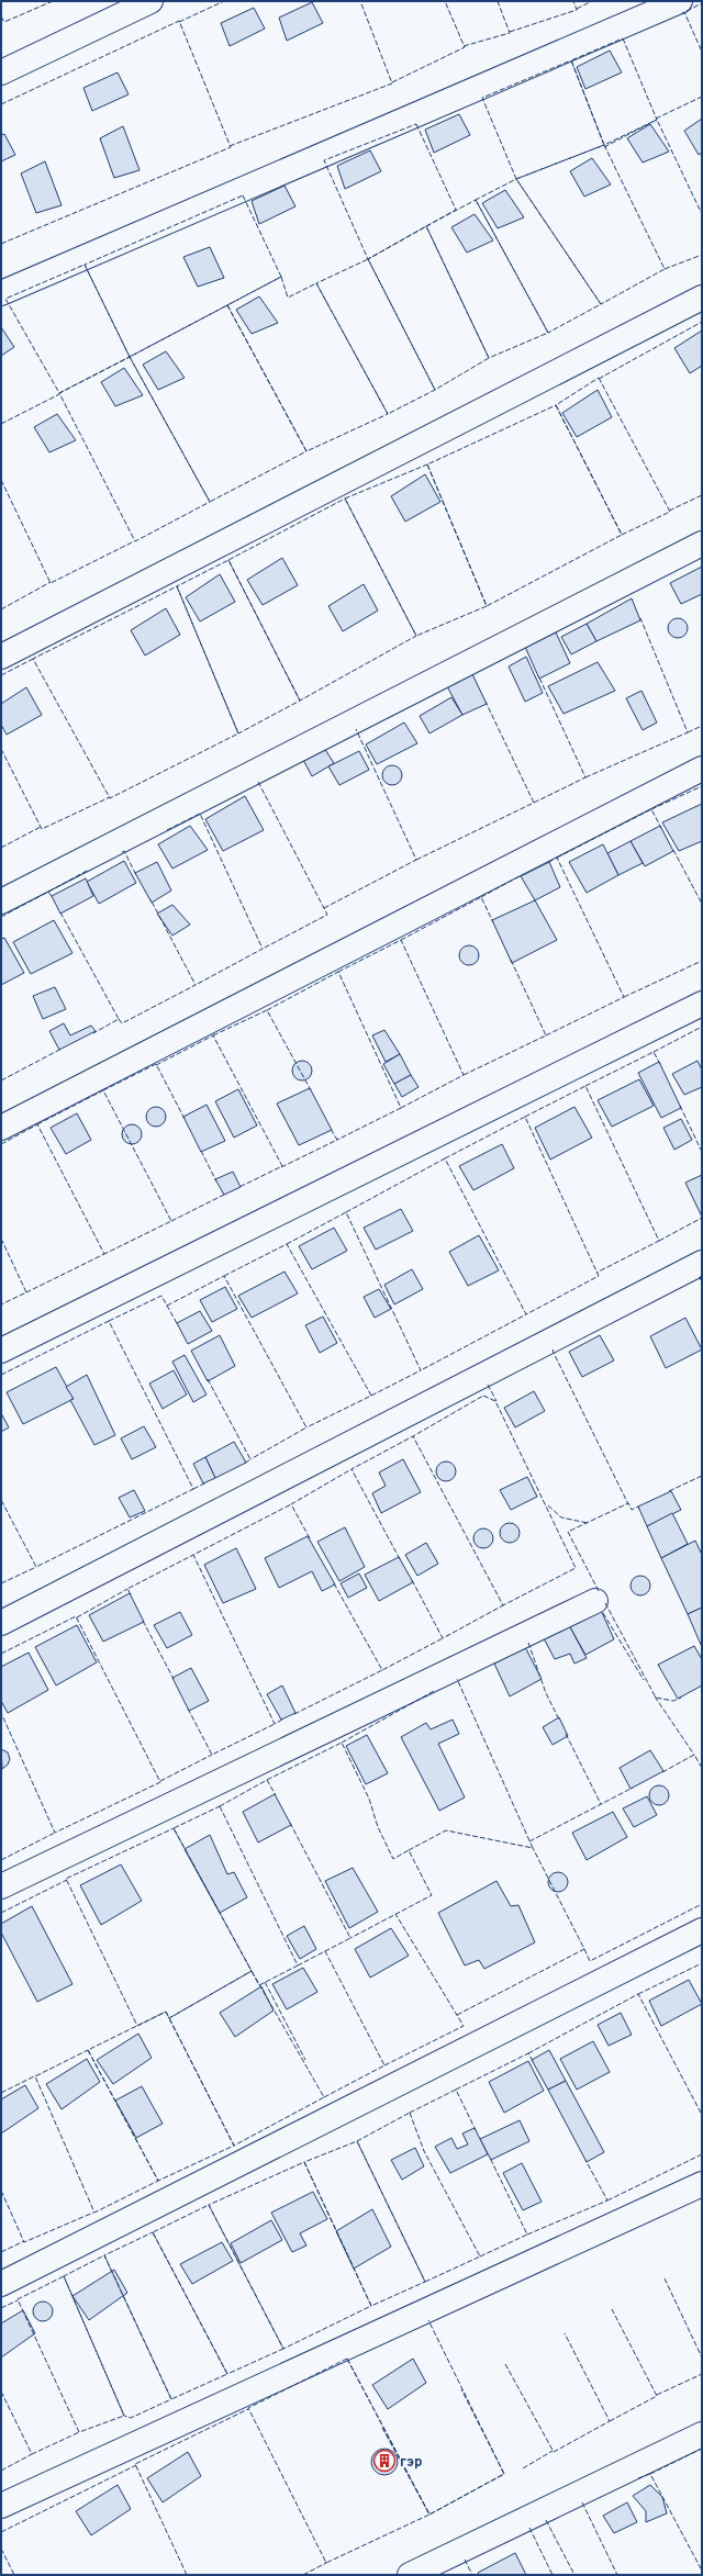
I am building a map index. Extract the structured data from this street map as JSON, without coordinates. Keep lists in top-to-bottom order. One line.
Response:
{"places":{"building":["гэр"]}}
